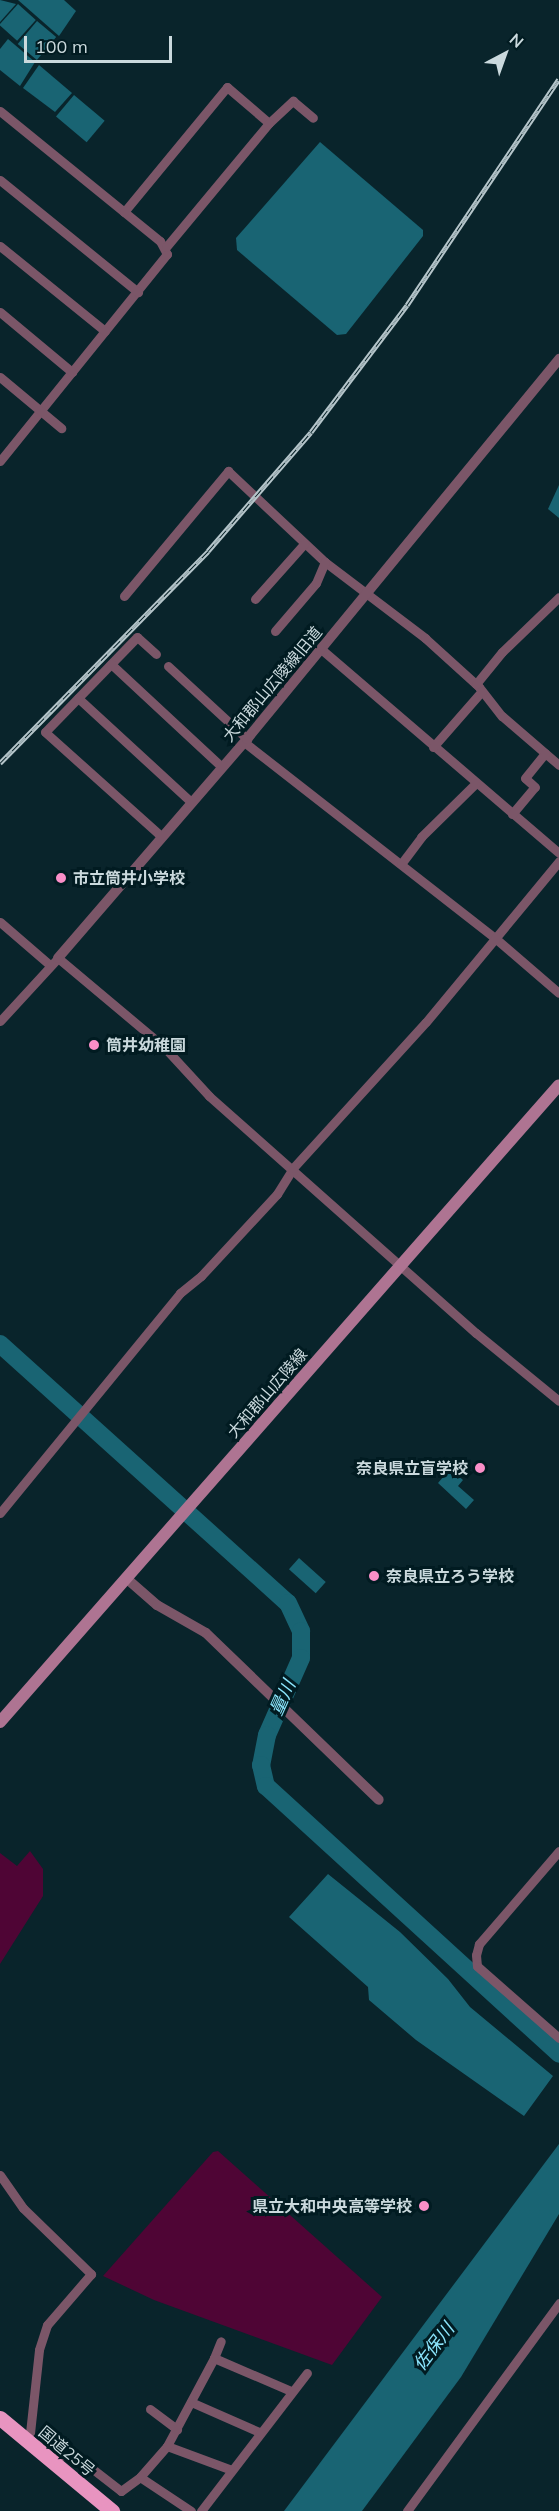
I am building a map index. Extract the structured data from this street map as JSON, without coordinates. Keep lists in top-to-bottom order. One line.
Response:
{"streets":{"highway":["国道25号"],"main road":["大和郡山広陵線"],"street":["大和郡山広陵線旧道"]},"water":["量川","佐保川"],"places":["市立筒井小学校","筒井幼稚園","奈良県立盲学校","奈良県立ろう学校","県立大和中央高等学校"],"scale_bar":"100 m","north":"top right"}
